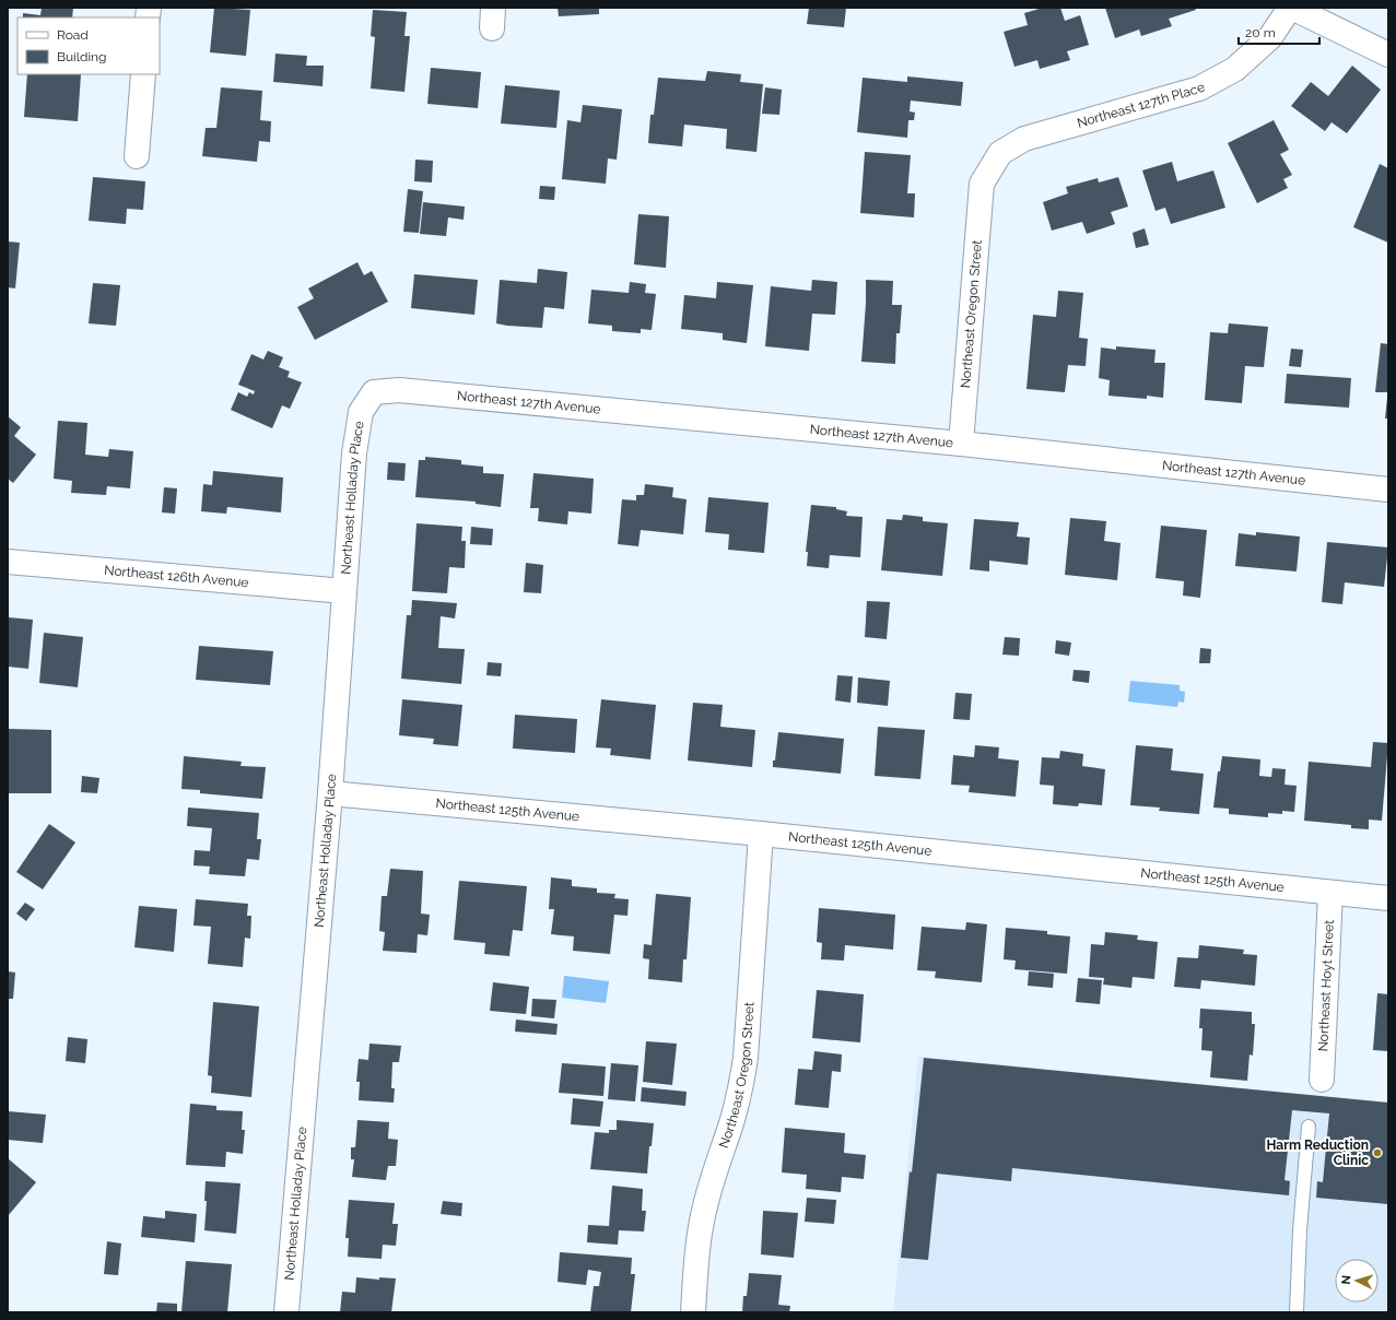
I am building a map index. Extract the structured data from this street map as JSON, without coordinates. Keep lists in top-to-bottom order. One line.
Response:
{"streets":{"street":["Northeast 127th Place","Northeast Oregon Street","Northeast 127th Avenue","Northeast Holladay Place","Northeast 126th Avenue","Northeast 125th Avenue","Northeast Hoyt Street"]},"crossings":[["Northeast 127th Place","Northeast Oregon Street"],["Northeast Oregon Street","Northeast 127th Avenue"],["Northeast Oregon Street","Northeast 125th Avenue"],["Northeast 127th Avenue","Northeast Holladay Place"],["Northeast Holladay Place","Northeast 126th Avenue"],["Northeast Holladay Place","Northeast 125th Avenue"],["Northeast 125th Avenue","Northeast Hoyt Street"]],"places":["Harm Reduction Clinic"],"legend":["Road","Building"],"scale_bar":"20 m","north":"left"}
